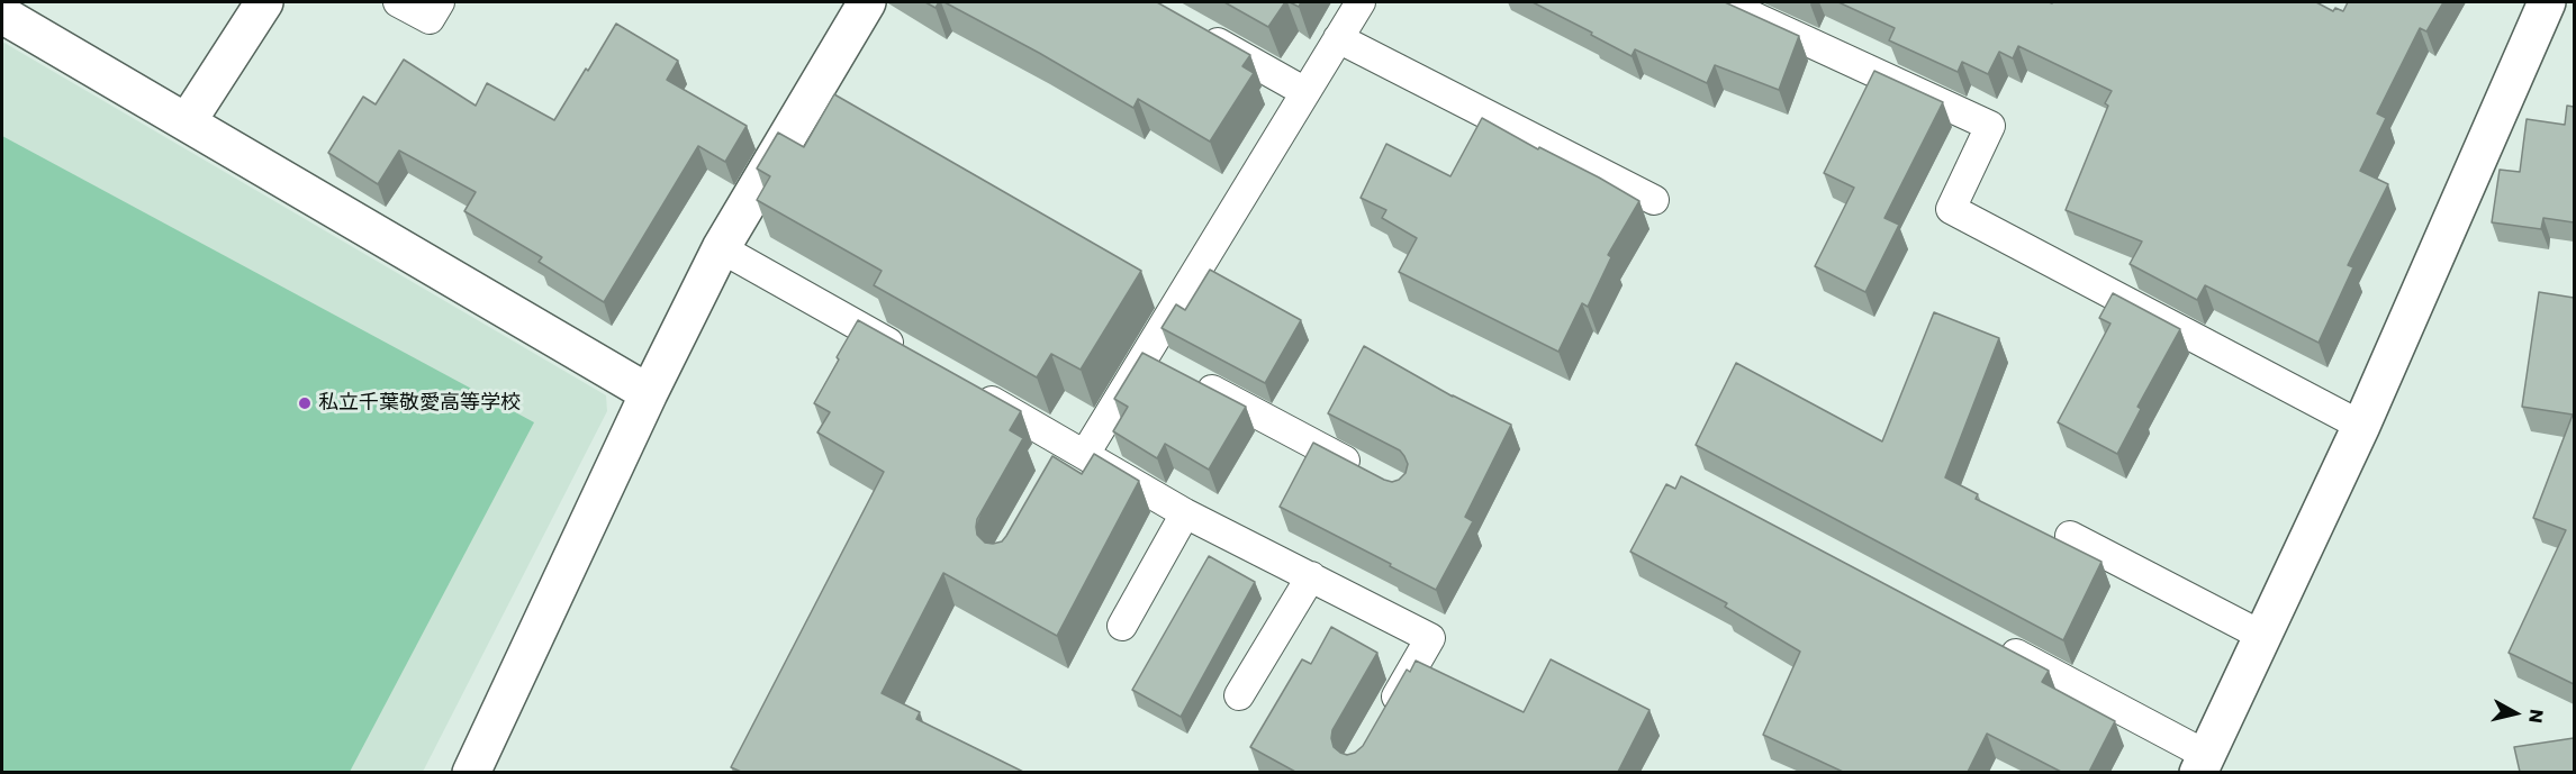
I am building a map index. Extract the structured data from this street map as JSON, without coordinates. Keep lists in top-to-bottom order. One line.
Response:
{"places":["私立千葉敬愛高等学校"],"north":"right"}
